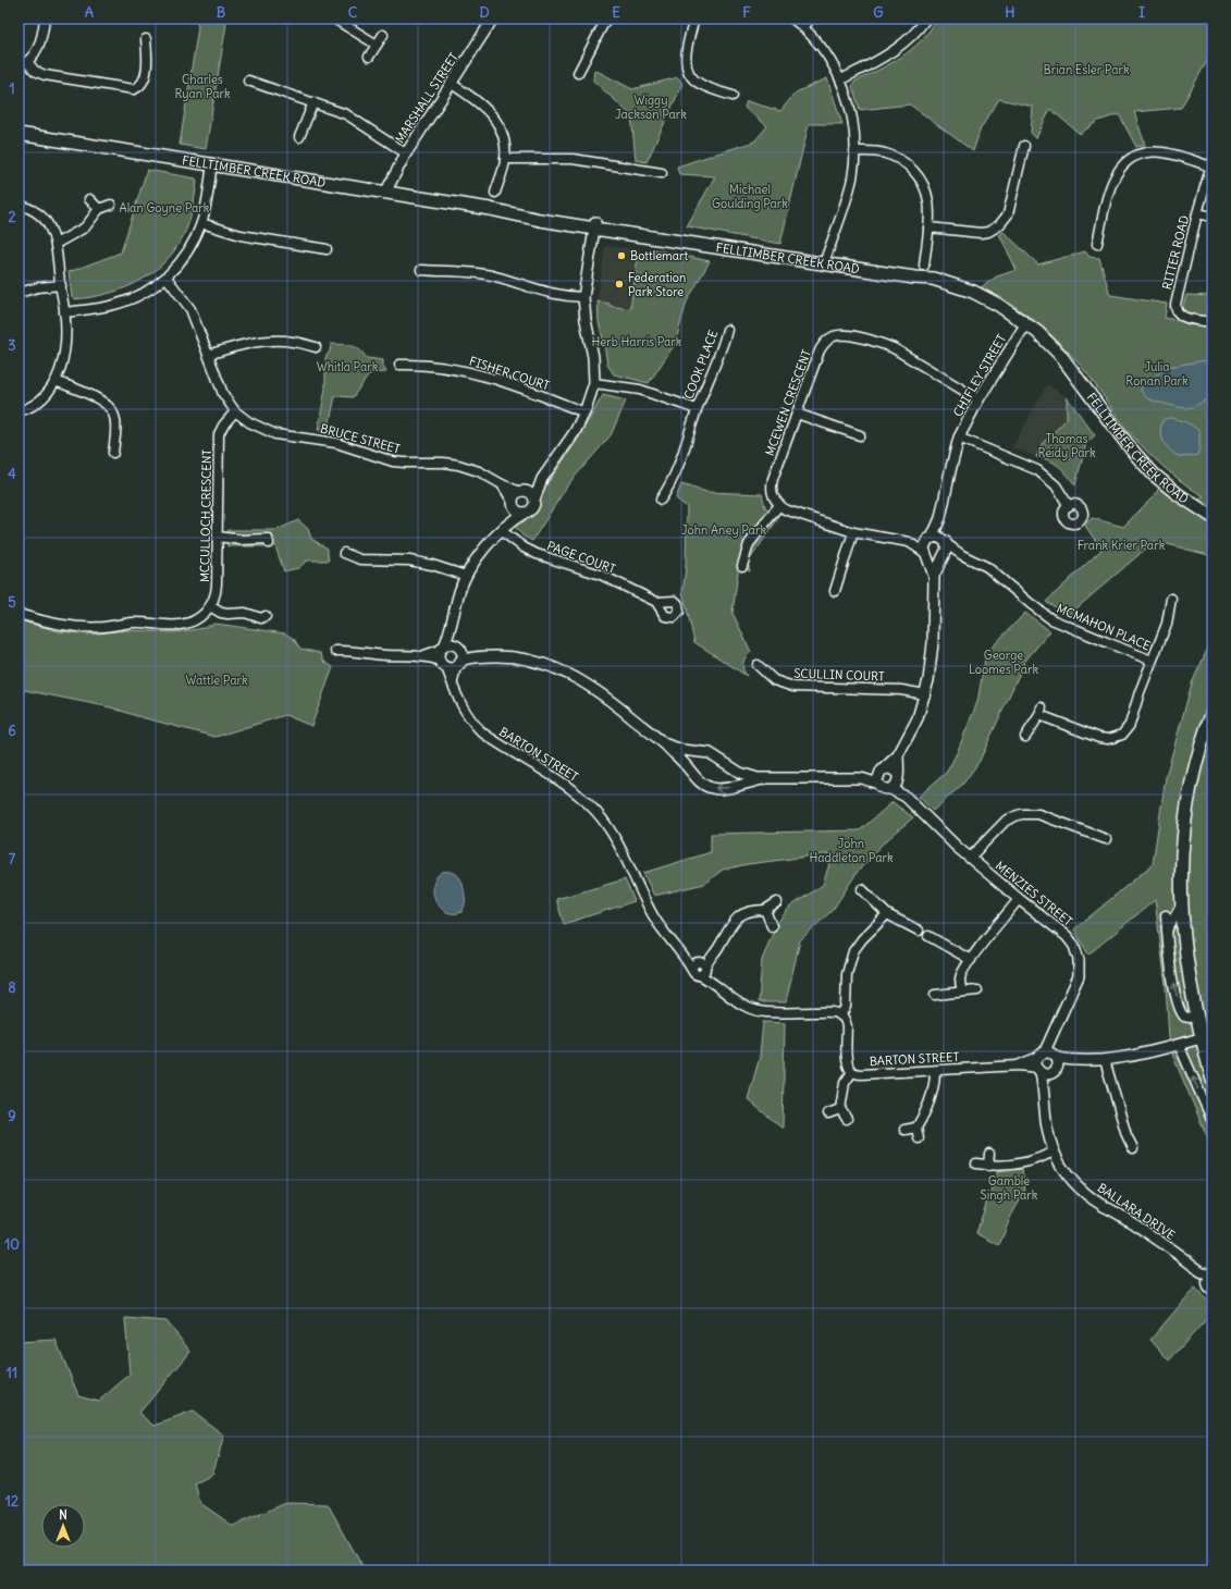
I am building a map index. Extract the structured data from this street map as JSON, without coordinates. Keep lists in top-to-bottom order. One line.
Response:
{"streets":{"main road":["FELLTIMBER CREEK ROAD"],"street":["MARSHALL STREET","RITTER ROAD","COOK PLACE","FISHER COURT","CHIFLEY STREET","MCEWEN CRESCENT","BRUCE STREET","MCCULLOCH CRESCENT","PAGE COURT","MCMAHON PLACE","SCULLIN COURT","BARTON STREET","MENZIES STREET","BALLARA DRIVE"]},"crossings":[["MARSHALL STREET","FELLTIMBER CREEK ROAD"],["FELLTIMBER CREEK ROAD","CHIFLEY STREET"],["CHIFLEY STREET","MCEWEN CRESCENT"],["CHIFLEY STREET","MCMAHON PLACE"],["BRUCE STREET","MCCULLOCH CRESCENT"],["BARTON STREET","MENZIES STREET"],["BARTON STREET","BALLARA DRIVE"],["MENZIES STREET","BALLARA DRIVE"]],"parks":["Brian Esler Park","Charles Ryan Park","Wiggy Jackson Park","Michael Goulding Park","Alan Goyne Park","Herb Harris Park","Whitla Park","Julia Ronan Park","Thomas Reidy Park","John Aney Park","Frank Krier Park","George Loomes Park","Wattle Park","John Haddleton Park","Gamble Singh Park"],"places":["Bottlemart","Federation Park Store"],"north":"top","grid":{"columns":["A","B","C","D","E","F","G","H","I"],"rows":["1","2","3","4","5","6","7","8","9","10","11","12"]}}
